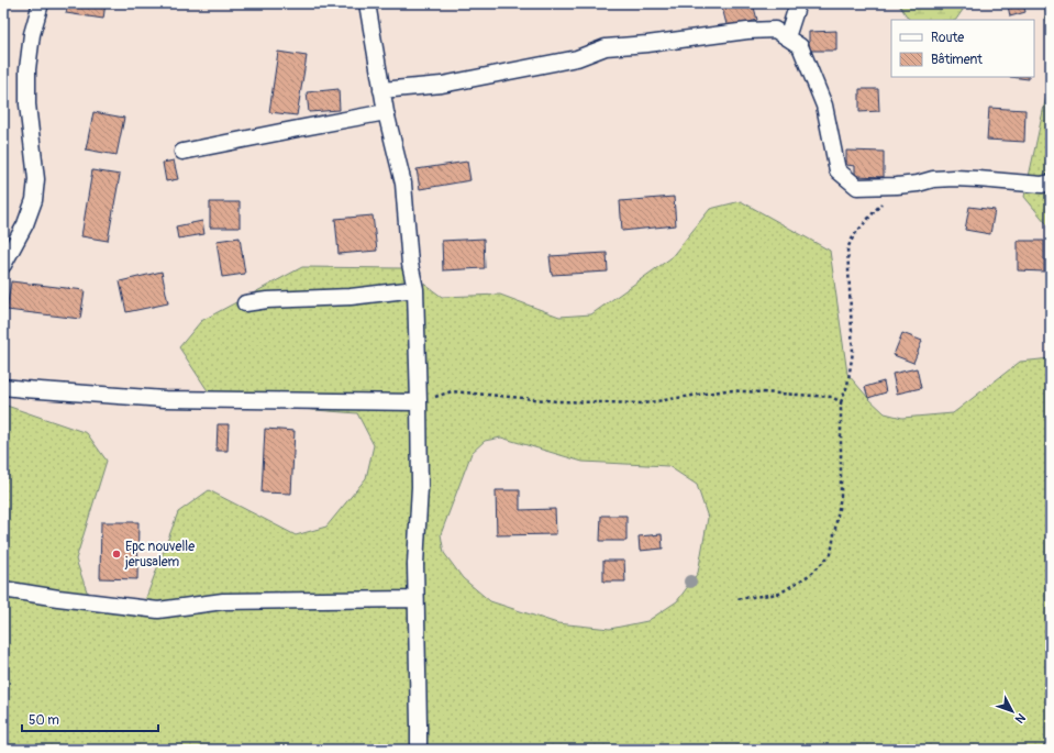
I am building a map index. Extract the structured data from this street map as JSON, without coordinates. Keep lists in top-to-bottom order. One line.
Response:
{"places":["Epc nouvelle jerusalem"],"legend":["Route","Bâtiment"],"scale_bar":"50 m","north":"bottom right"}
